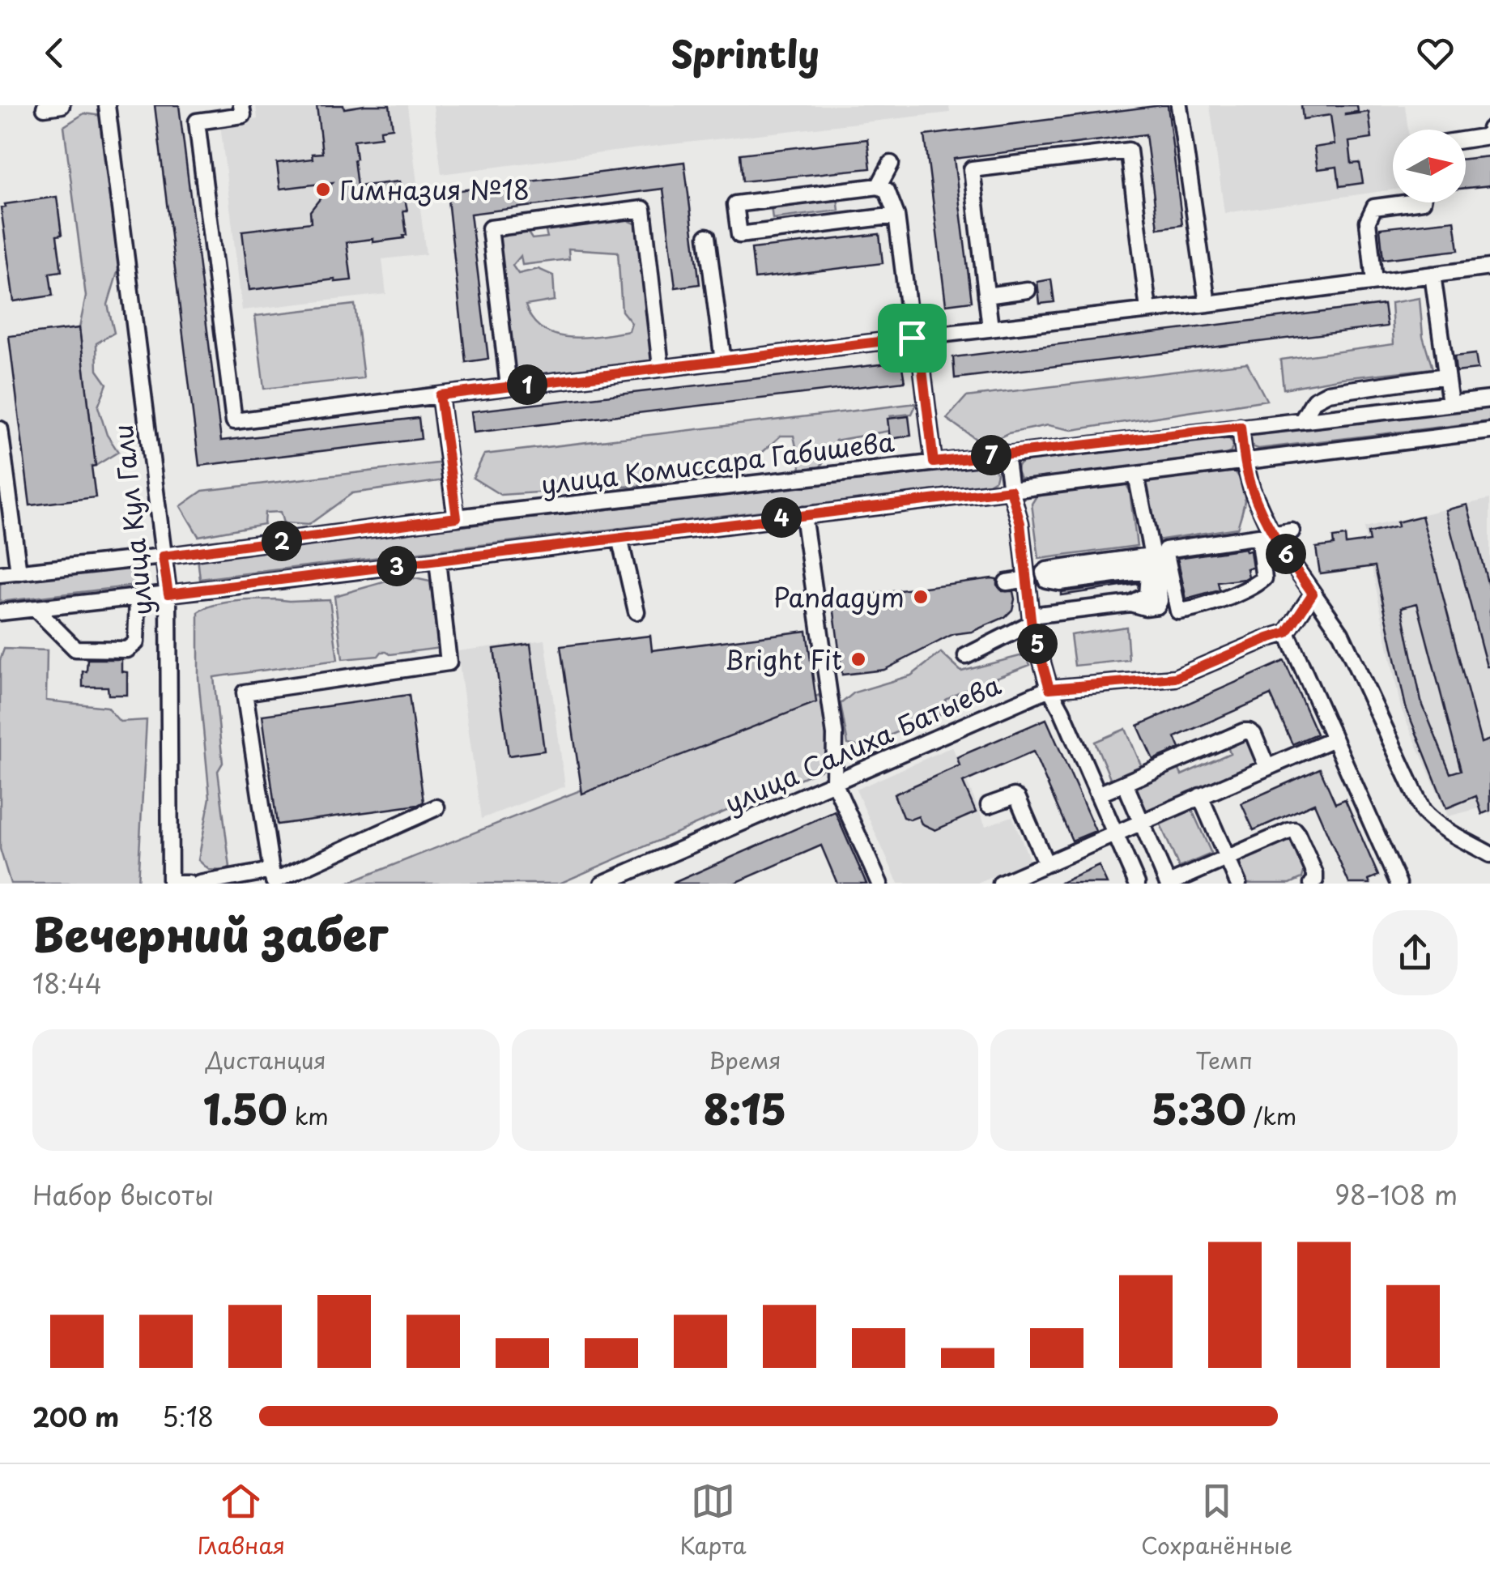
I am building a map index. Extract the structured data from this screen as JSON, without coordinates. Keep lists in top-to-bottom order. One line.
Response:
{"streets":{"street":["улица Комиссара Габишева","улица Кул Гали","улица Салиха Батыева"]},"crossings":[["улица Комиссара Габишева","улица Кул Гали"]],"places":["Гимназия №18","Pandagym","Bright Fit"],"north":"right","page":{"header":"Sprintly","pins":["1","7","4","2","6","3","5"],"heading":["Вечерний забег","18:44"],"stats":[["Дистанция","1.50 km"],["Время","8:15"],["Темп","5:30 /km"]],"chart":["Набор высоты","98–108 m"],"list":[{"name":"200 m","note":"5:18"}],"tabs":["Главная","Карта","Сохранённые"]}}
